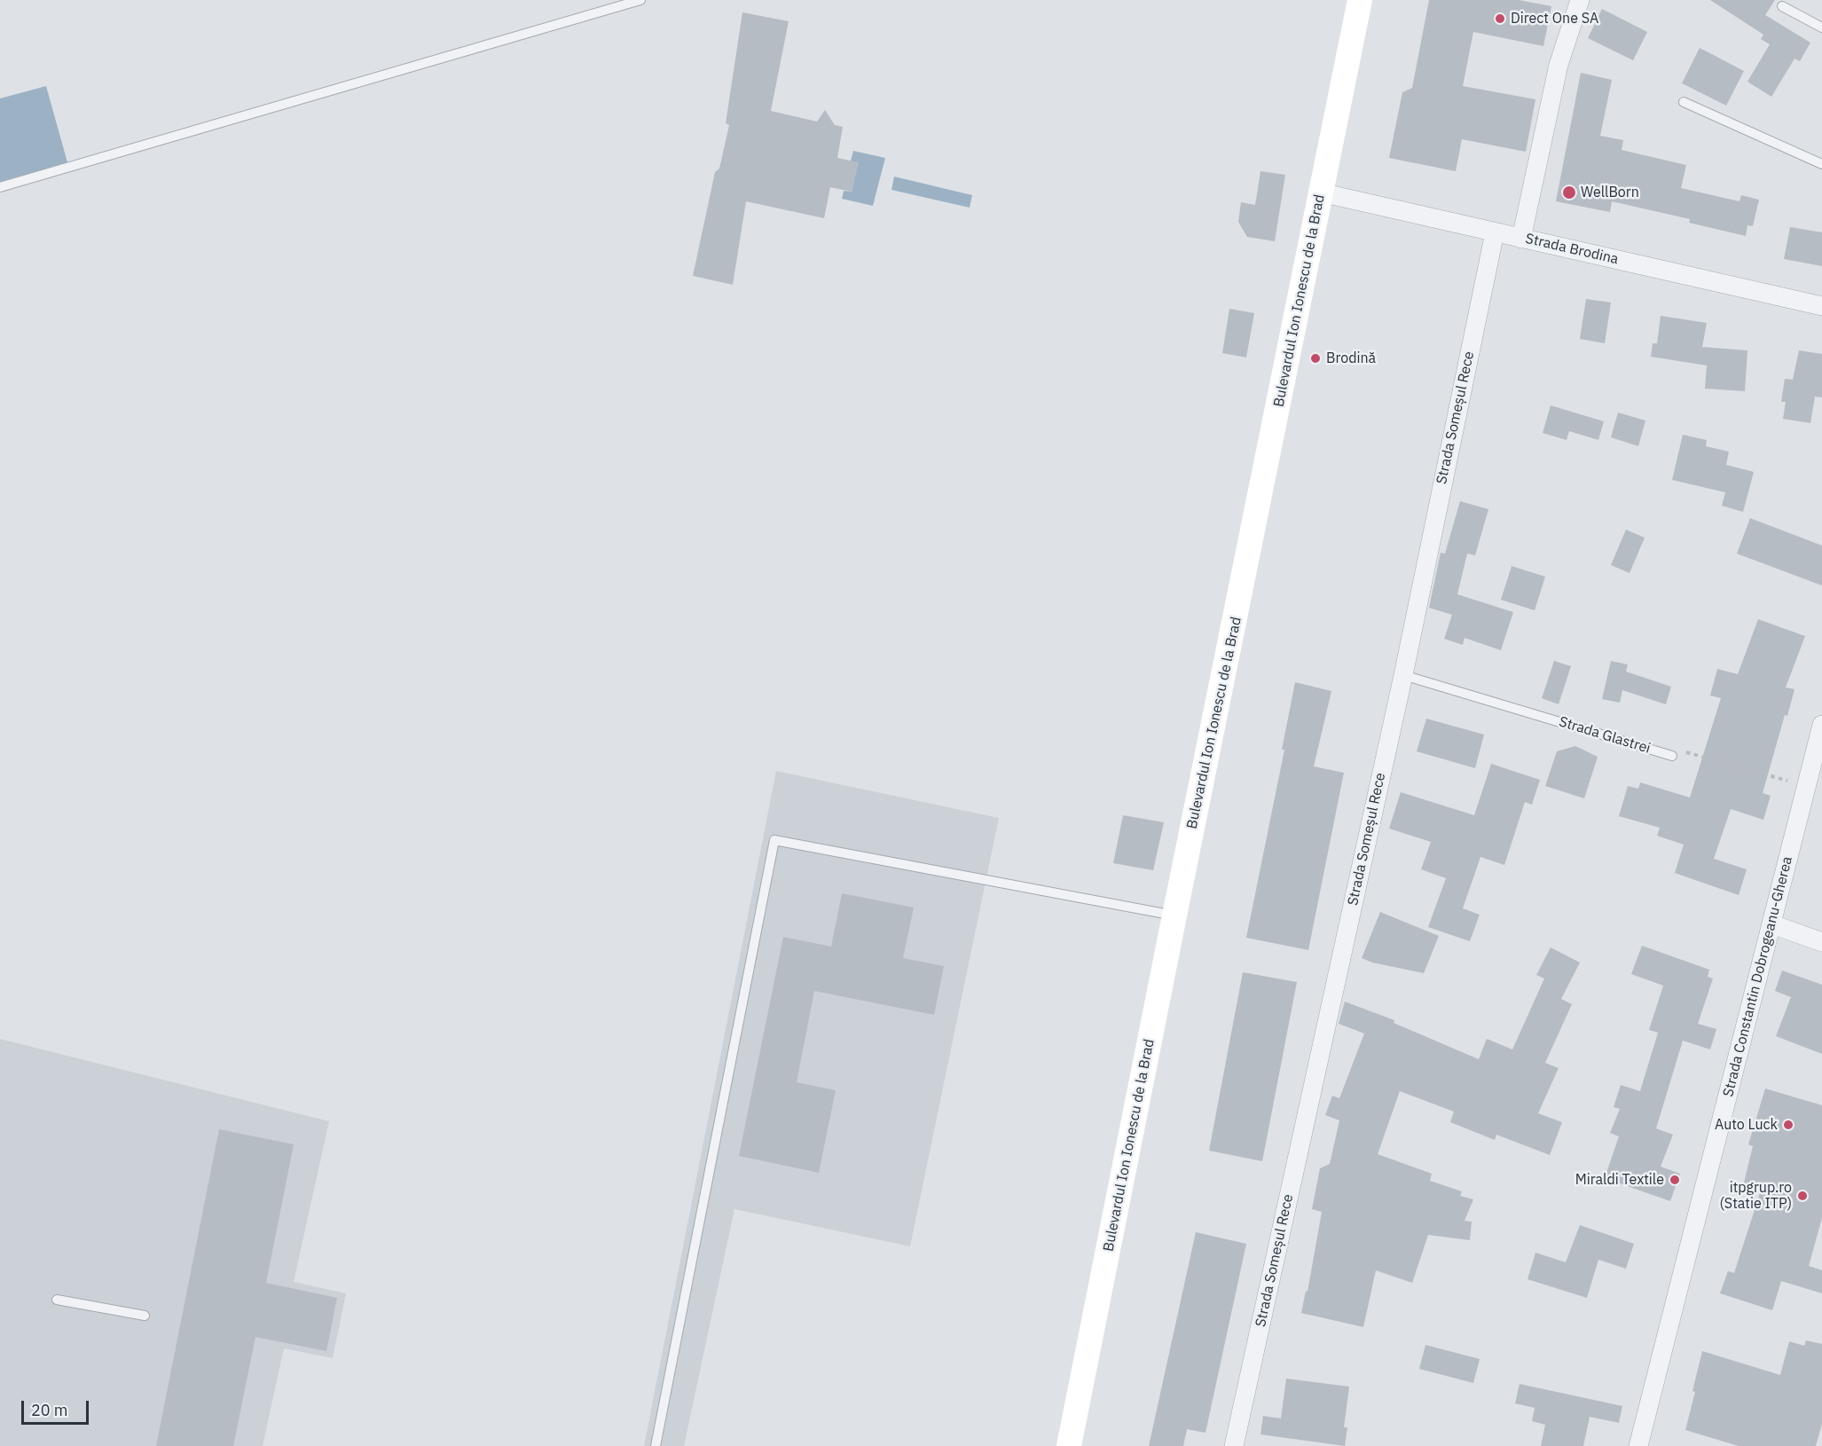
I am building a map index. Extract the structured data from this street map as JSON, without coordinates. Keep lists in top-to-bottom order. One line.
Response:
{"streets":{"main road":["Bulevardul Ion Ionescu de la Brad"],"street":["Strada Brodina","Strada Someșul Rece","Strada Constantin Dobrogeanu-Gherea"],"lane":["Strada Glastrei"]},"crossings":[["Strada Brodina","Bulevardul Ion Ionescu de la Brad"],["Strada Brodina","Strada Someșul Rece"],["Strada Someșul Rece","Strada Glastrei"]],"places":["Direct One SA","WellBorn","Brodină","Auto Luck","Miraldi Textile","itpgrup.ro (Statie ITP)"],"scale_bar":"20 m"}
